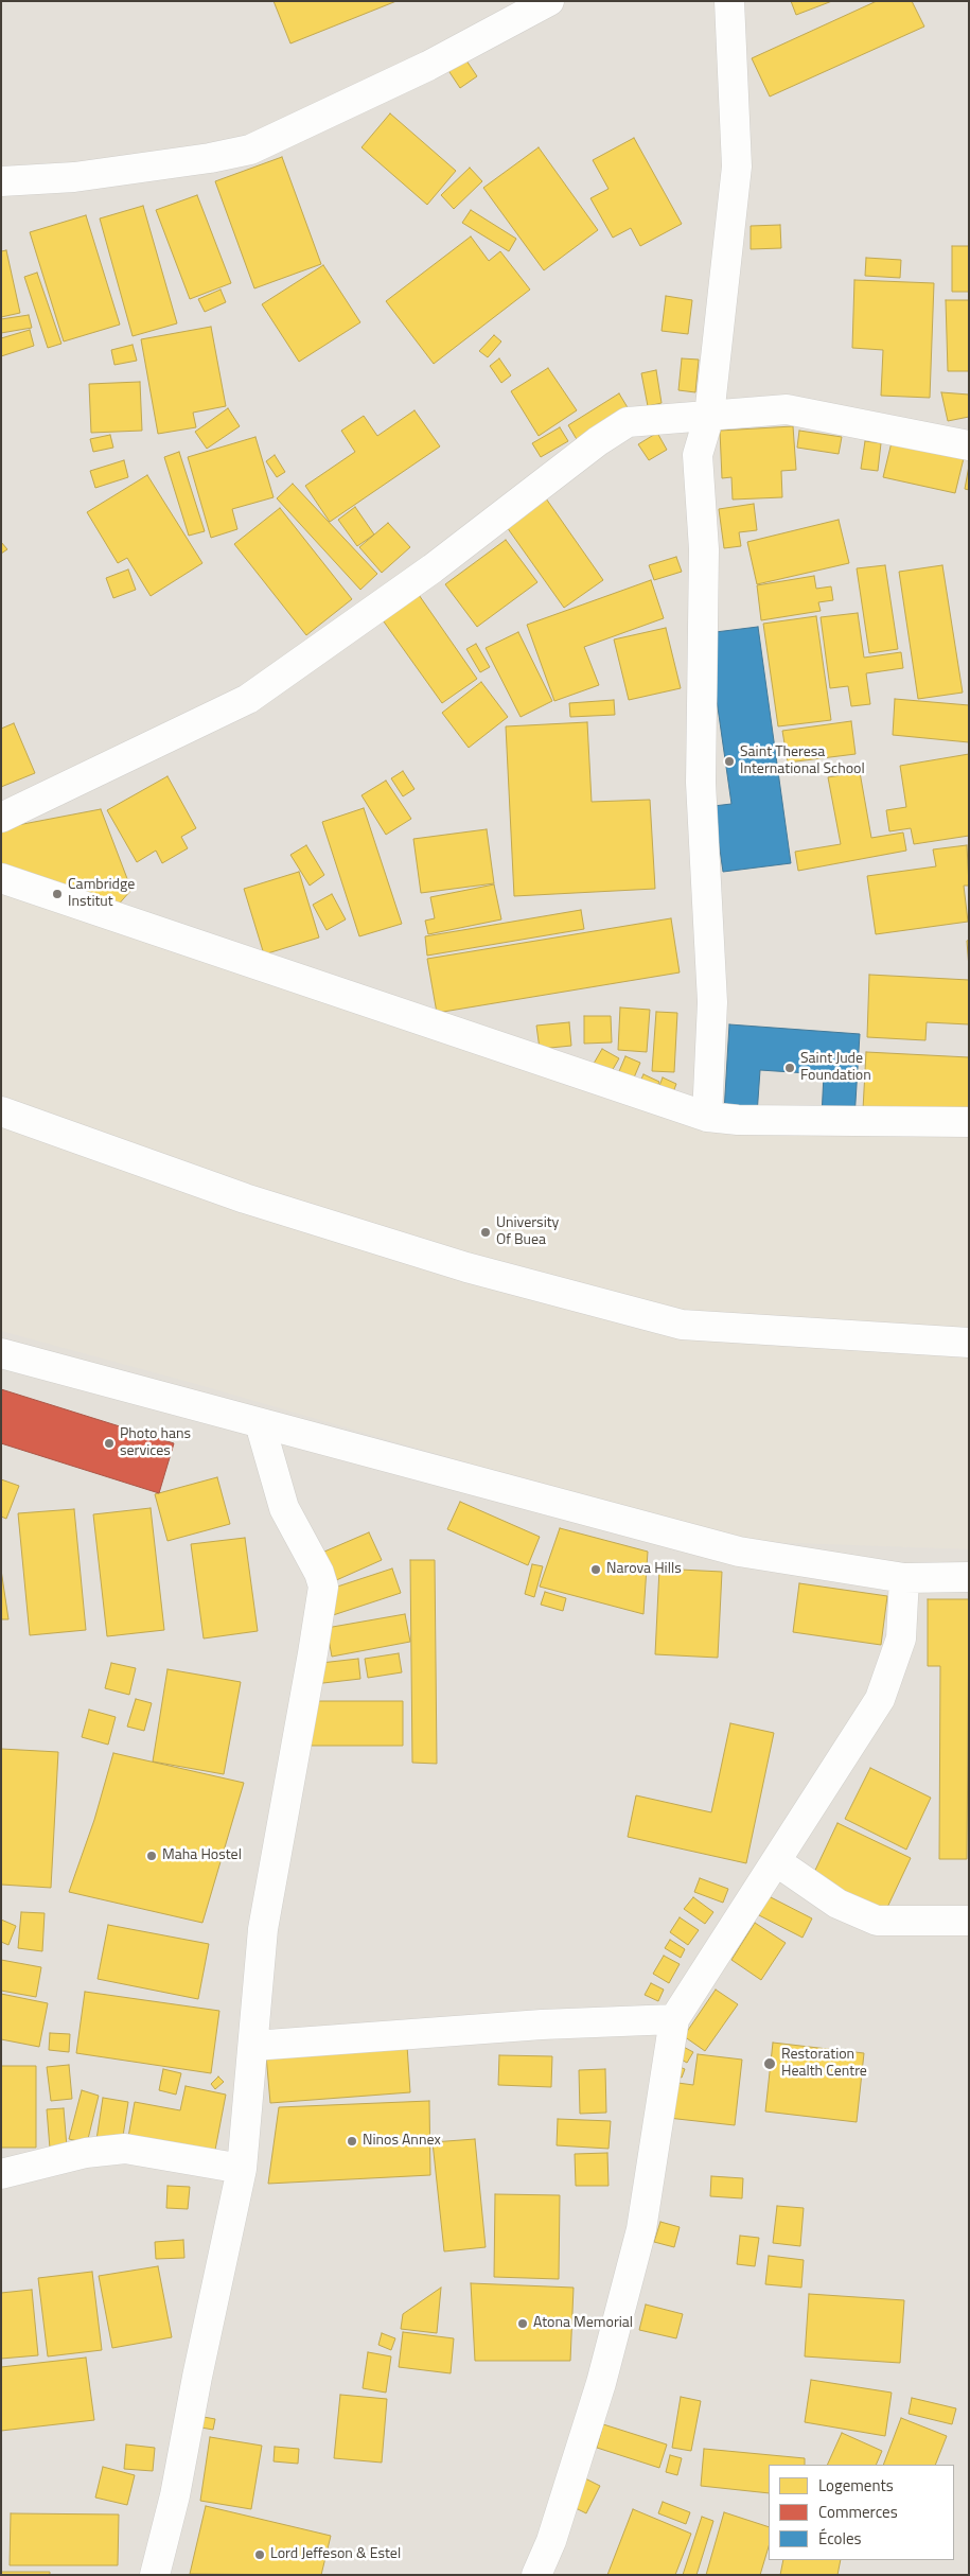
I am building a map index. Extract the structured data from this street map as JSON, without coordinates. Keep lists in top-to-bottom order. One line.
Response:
{"places":["Saint Theresa International School","Cambridge Institut","Saint Jude Foundation","University Of Buea","Photo hans services","Narova Hills","Maha Hostel","Restoration Health Centre","Ninos Annex","Atona Memorial","Lord Jeffeson & Estel"],"legend":["Logements","Commerces","Écoles"]}
